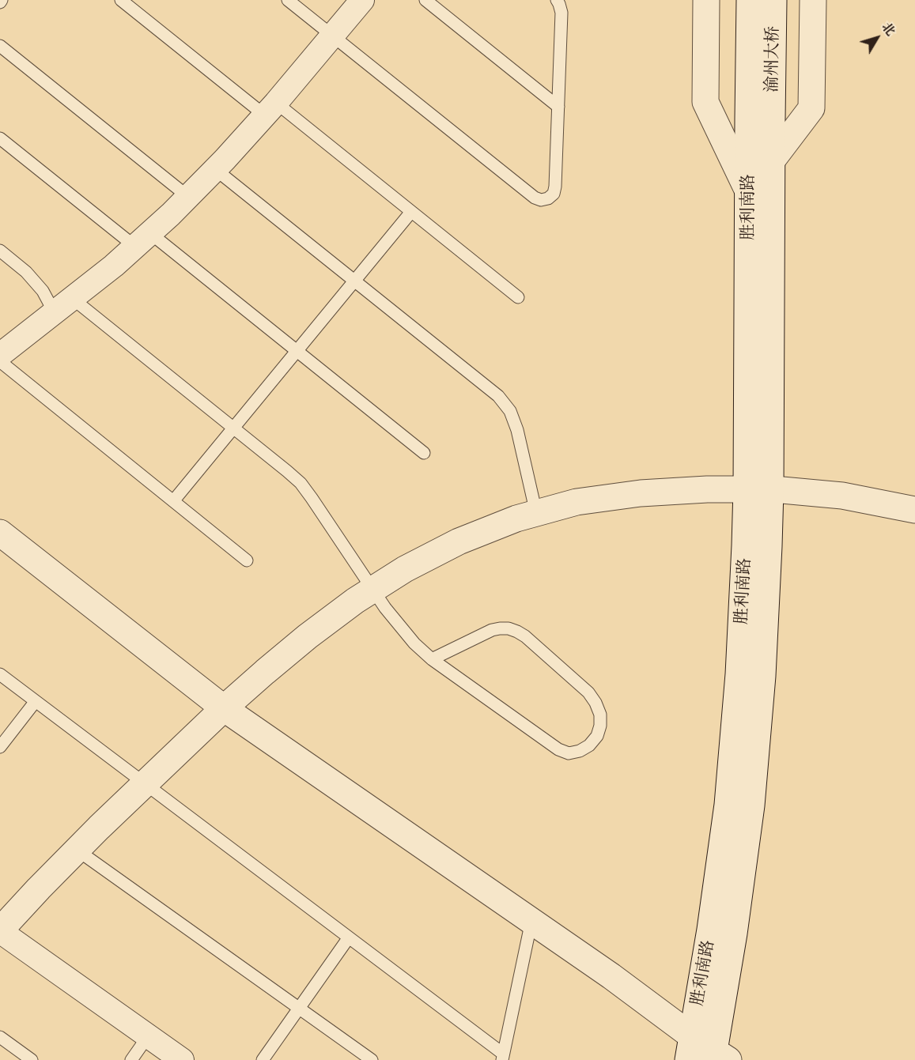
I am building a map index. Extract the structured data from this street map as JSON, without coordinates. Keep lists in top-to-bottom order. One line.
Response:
{"streets":{"street":["渝州大桥","胜利南路"]},"crossings":[["渝州大桥","胜利南路"]],"north":"top right"}
